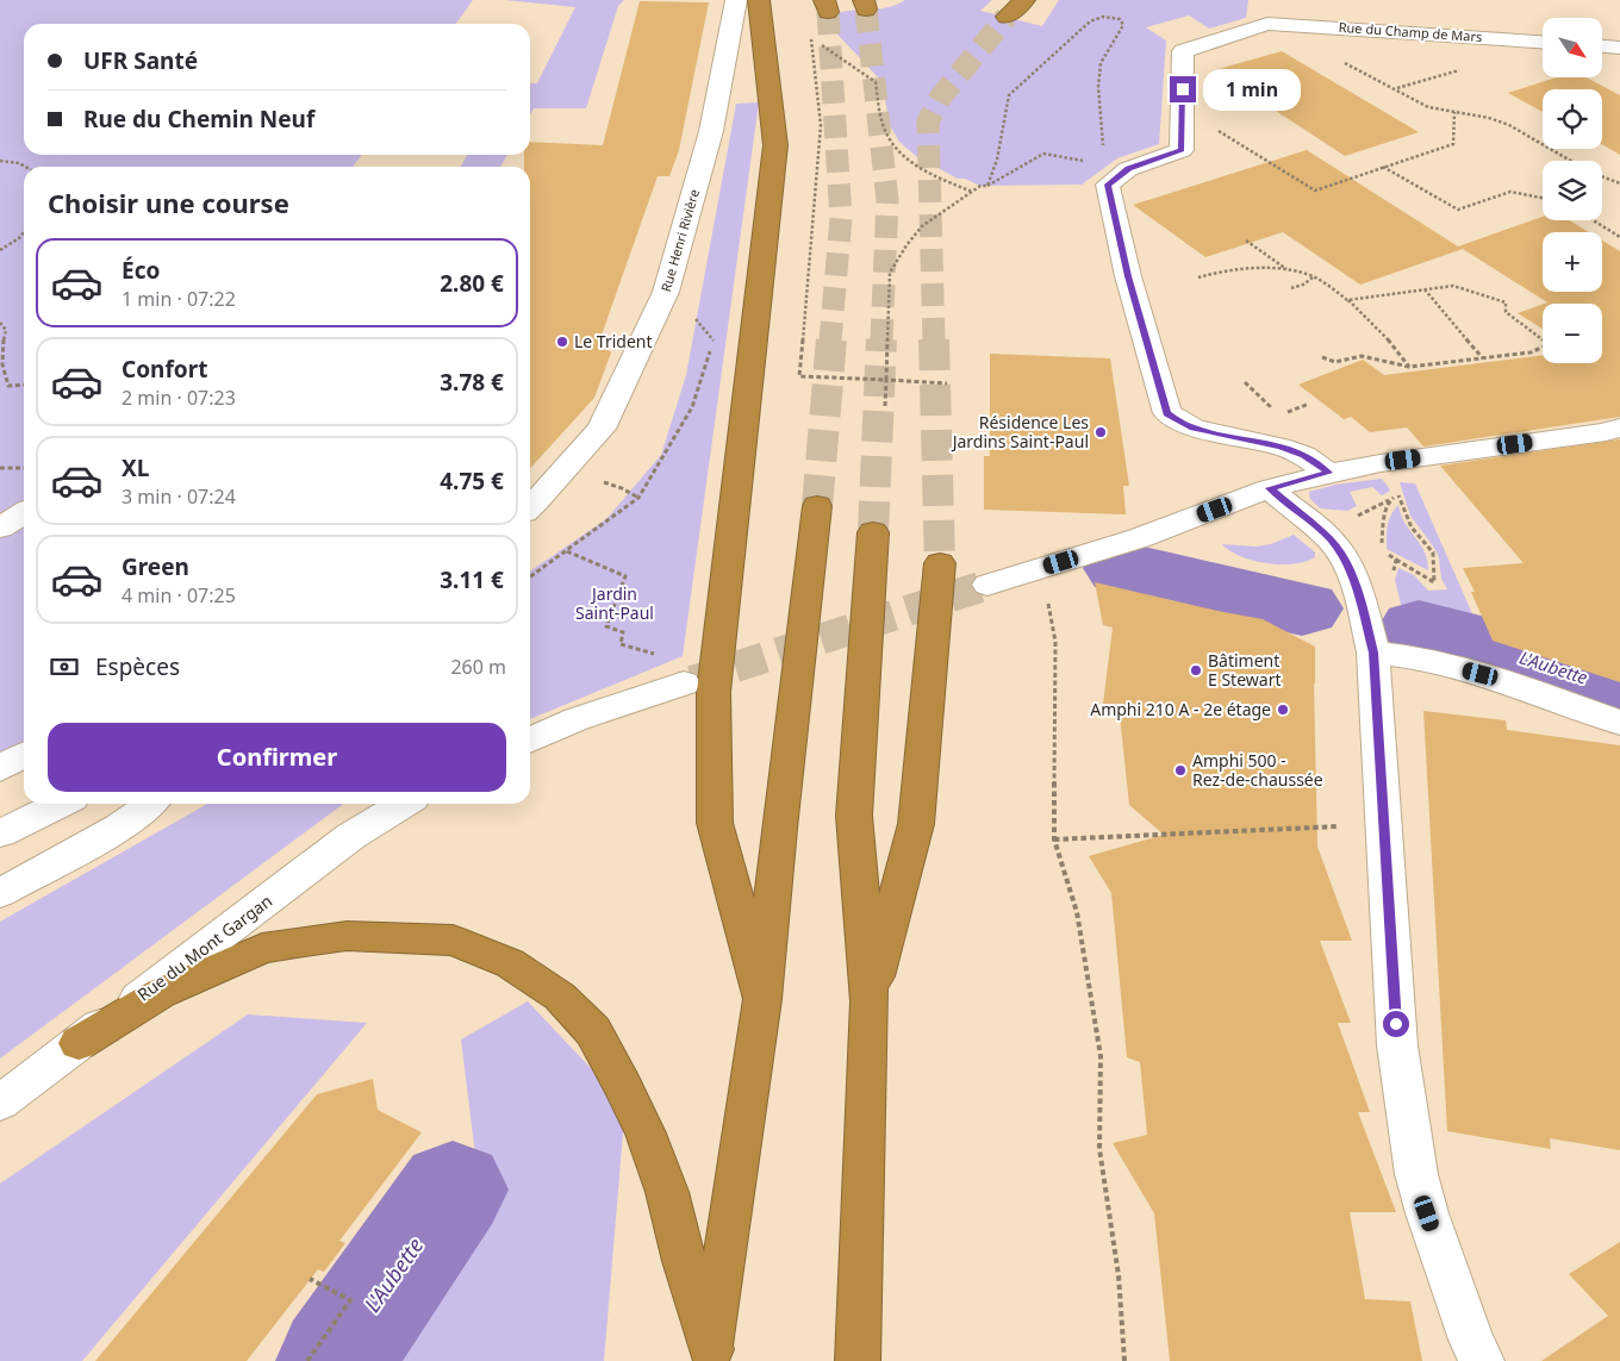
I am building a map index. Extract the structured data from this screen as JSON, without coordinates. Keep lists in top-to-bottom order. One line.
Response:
{"streets":{"street":["Rue du Champ de Mars","Rue Henri Rivière","Rue du Mont Gargan"]},"water":["L'Aubette"],"parks":["Jardin Saint-Paul"],"places":["Le Trident","Résidence Les Jardins Saint-Paul","Bâtiment E Stewart","Amphi 210 A - 2e étage","Amphi 500 - Rez-de-chaussée"],"north":"bottom right","page":{"map_buttons":["+","−"],"banner":["UFR Santé","Rue du Chemin Neuf"],"bubble":"1 min","heading":"Choisir une course","list":[{"name":"Éco","note":"1 min · 07:22","value":"2.80 €"},{"name":"Confort","note":"2 min · 07:23","value":"3.78 €"},{"name":"XL","note":"3 min · 07:24","value":"4.75 €"},{"name":"Green","note":"4 min · 07:25","value":"3.11 €"}],"pay":["Espèces","260 m"],"buttons":"Confirmer"}}
